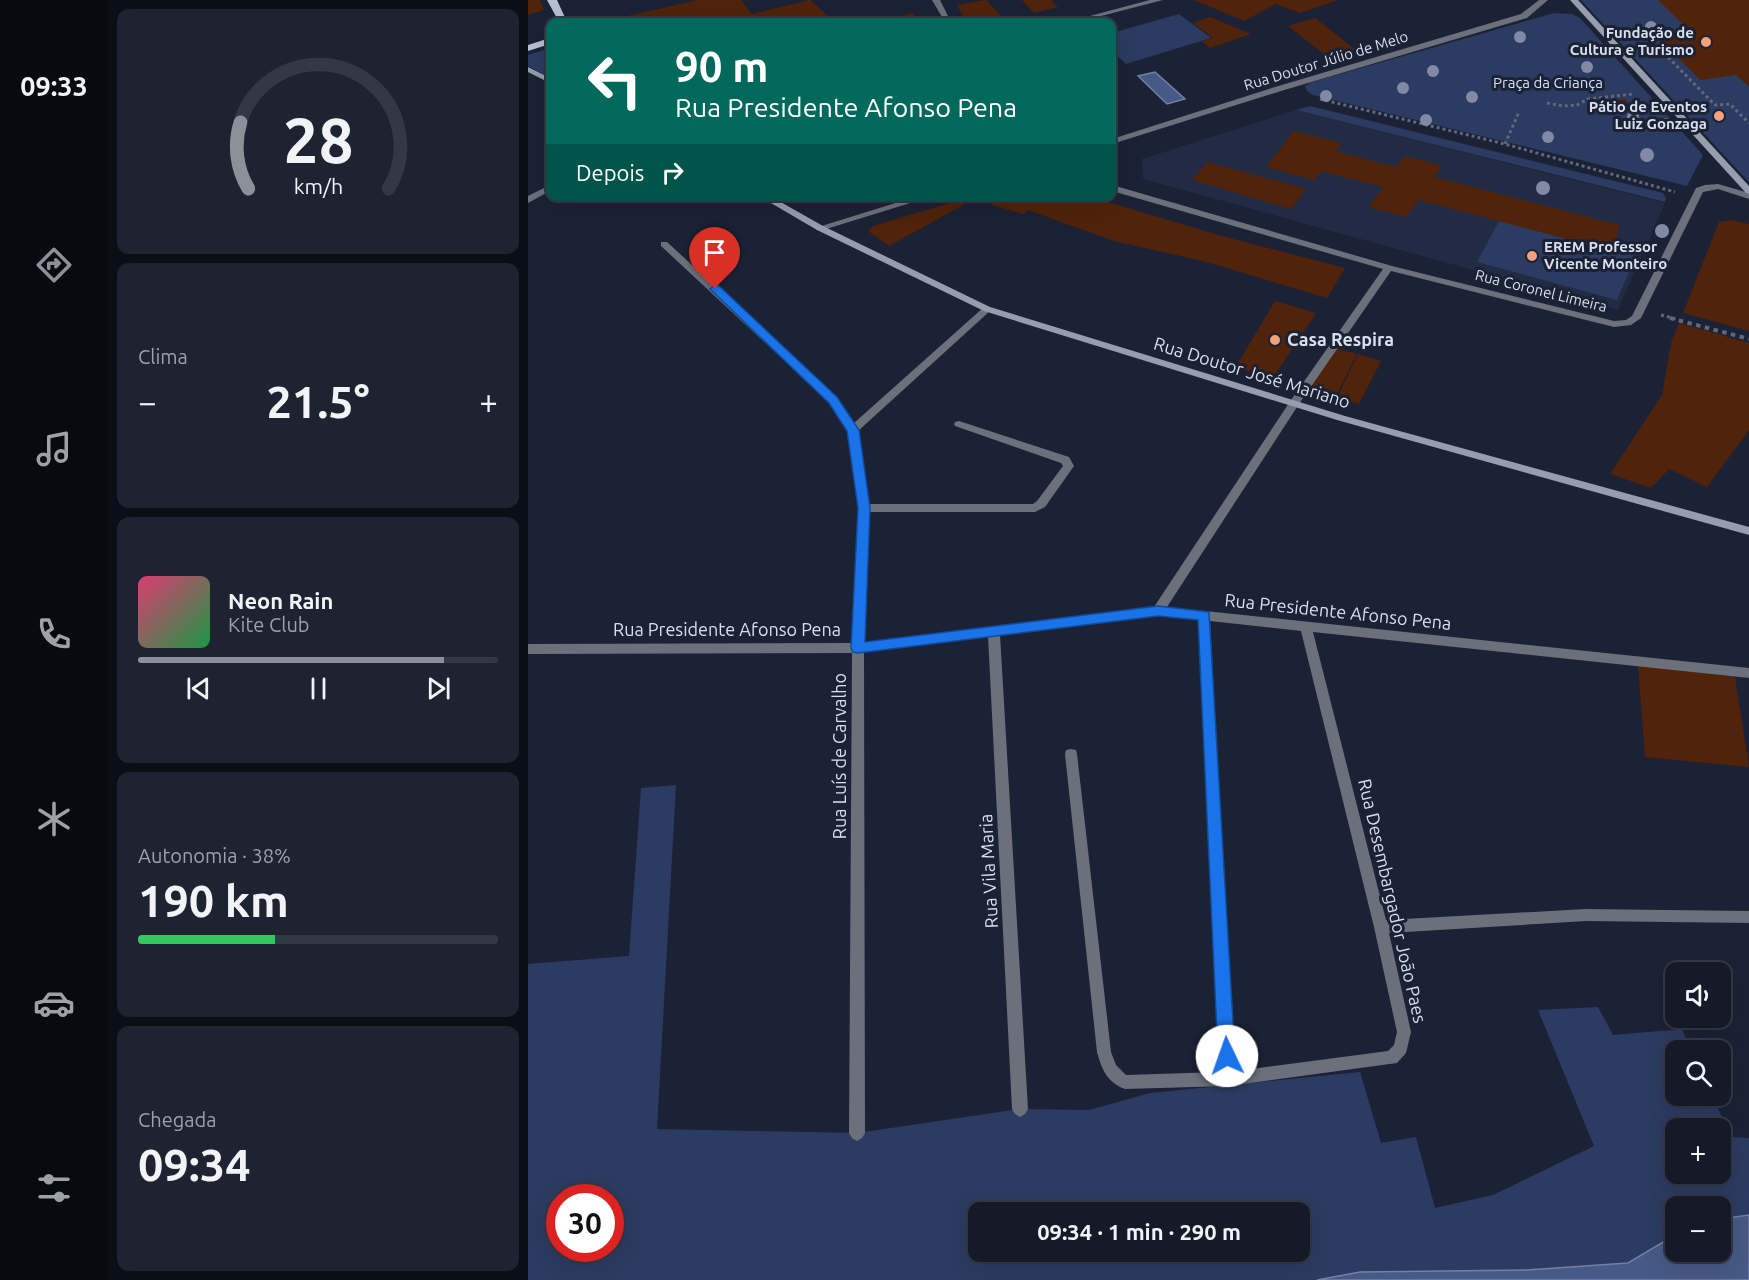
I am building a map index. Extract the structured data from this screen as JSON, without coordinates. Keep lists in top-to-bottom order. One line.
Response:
{"streets":{"main road":["Rua Doutor José Mariano"],"street":["Rua Doutor Júlio de Melo","Rua Coronel Limeira","Rua Presidente Afonso Pena","Rua Luís de Carvalho","Rua Vila Maria","Rua Desembargador João Paes"]},"crossings":[["Rua Presidente Afonso Pena","Rua Luís de Carvalho"],["Rua Presidente Afonso Pena","Rua Vila Maria"],["Rua Presidente Afonso Pena","Rua Desembargador João Paes"]],"parks":["Praça da Criança"],"places":["Fundação de Cultura e Turismo","Pátio de Eventos Luiz Gonzaga","EREM Professor Vicente Monteiro","Casa Respira"],"page":{"tabs":"09:33","turn":["90 m","Rua Presidente Afonso Pena"],"then":"Depois","tile":["Clima",["Autonomia · 38%","190 km"],["Chegada","09:34"]],"heat":["−","21.5°","+"],"song":["Neon Rain","Kite Club"],"map_buttons":["+","−"],"limit":"30","trip":"09:34 · 1 min · 290 m","gauge":["28","km/h"]}}
